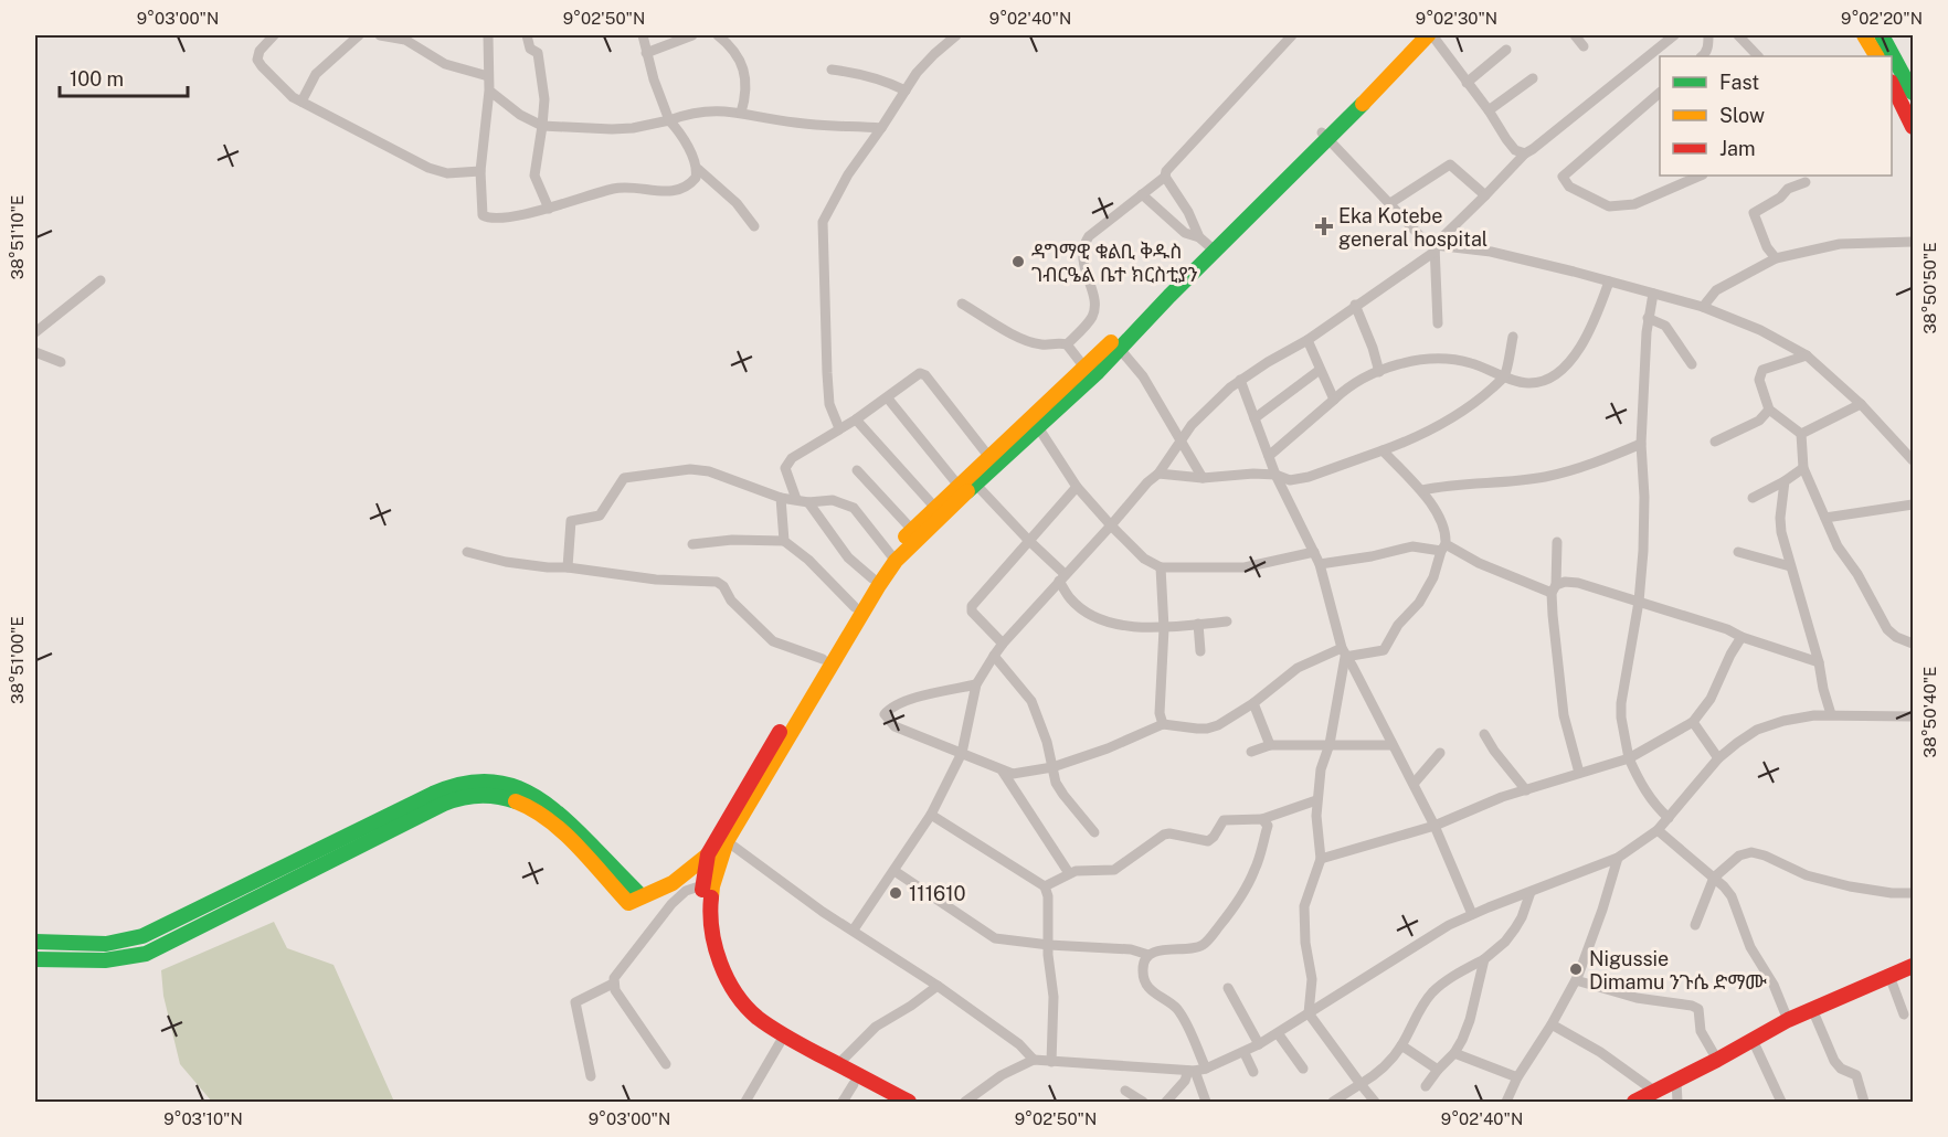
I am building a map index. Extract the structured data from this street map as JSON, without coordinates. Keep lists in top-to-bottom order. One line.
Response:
{"places":{"health":["Eka Kotebe general hospital"],"other":["ዳግማዊ ቁልቢ ቅዱስ ገብርዔል ቤተ ክርስቲያን","111610","Nigussie Dimamu ንጉሴ ድማሙ"]},"legend":["Fast","Slow","Jam"],"scale_bar":"100 m","coordinates":["9°03'00\"N","9°02'50\"N","9°02'40\"N","9°02'30\"N","9°02'20\"N","38°51'10\"E","38°50'50\"E","38°51'00\"E","38°50'40\"E","9°03'10\"N"]}
